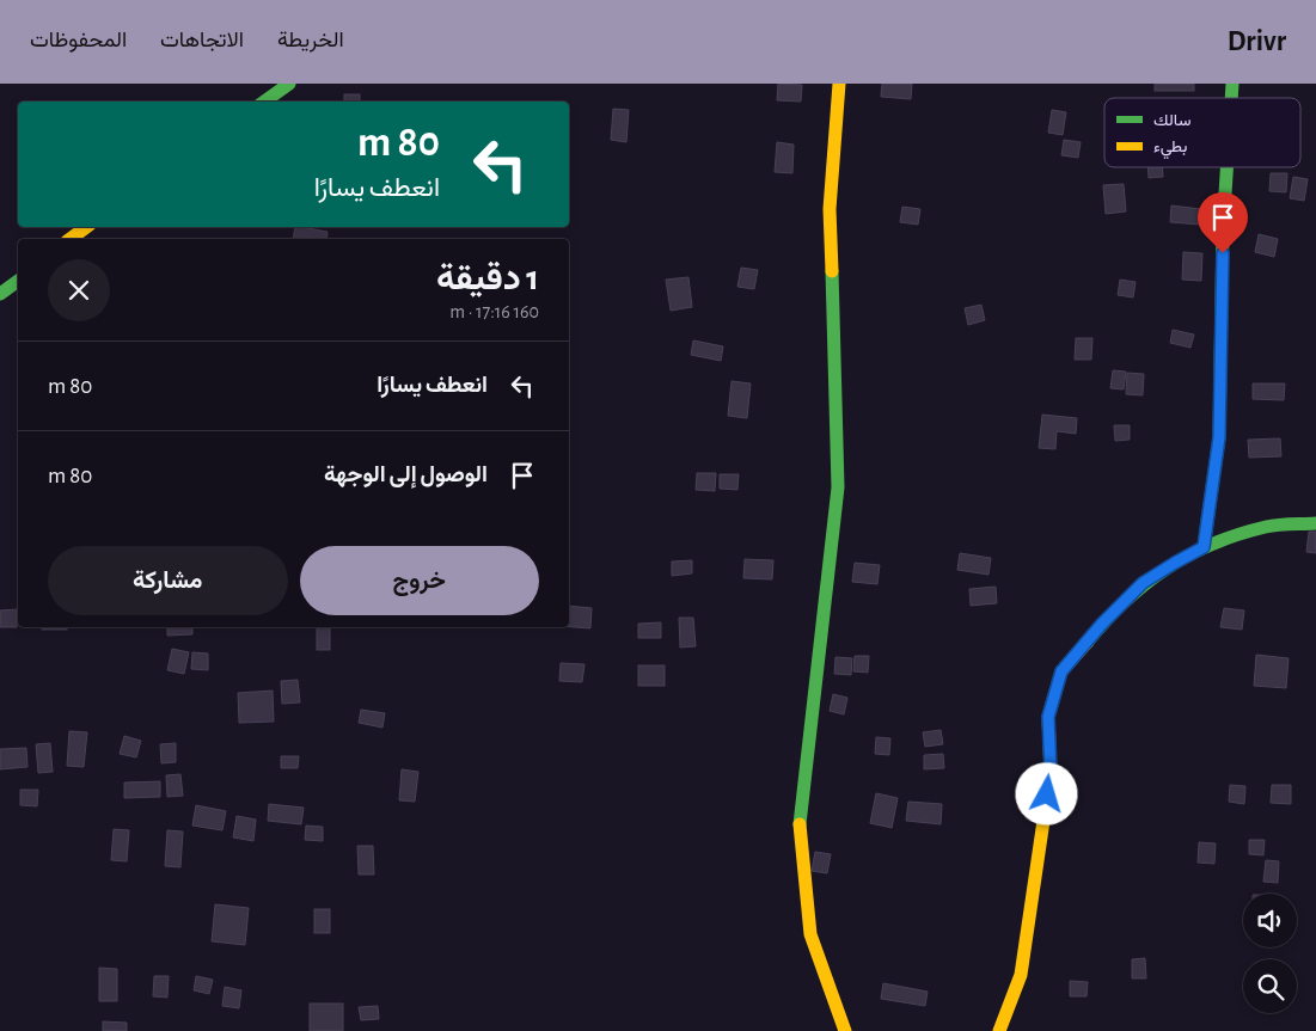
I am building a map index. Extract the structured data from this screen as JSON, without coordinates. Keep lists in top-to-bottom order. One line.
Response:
{"legend":["سالك","بطيء"],"page":{"header":"Drivr","nav":["الخريطة","الاتجاهات","المحفوظات"],"turn":["80 m","انعطف يسارًا"],"heading":["1 دقيقة","160 m · 17:16"],"list":[{"name":"انعطف يسارًا","value":"80 m"},{"name":"الوصول إلى الوجهة","value":"80 m"}],"buttons":["خروج","مشاركة"]}}
